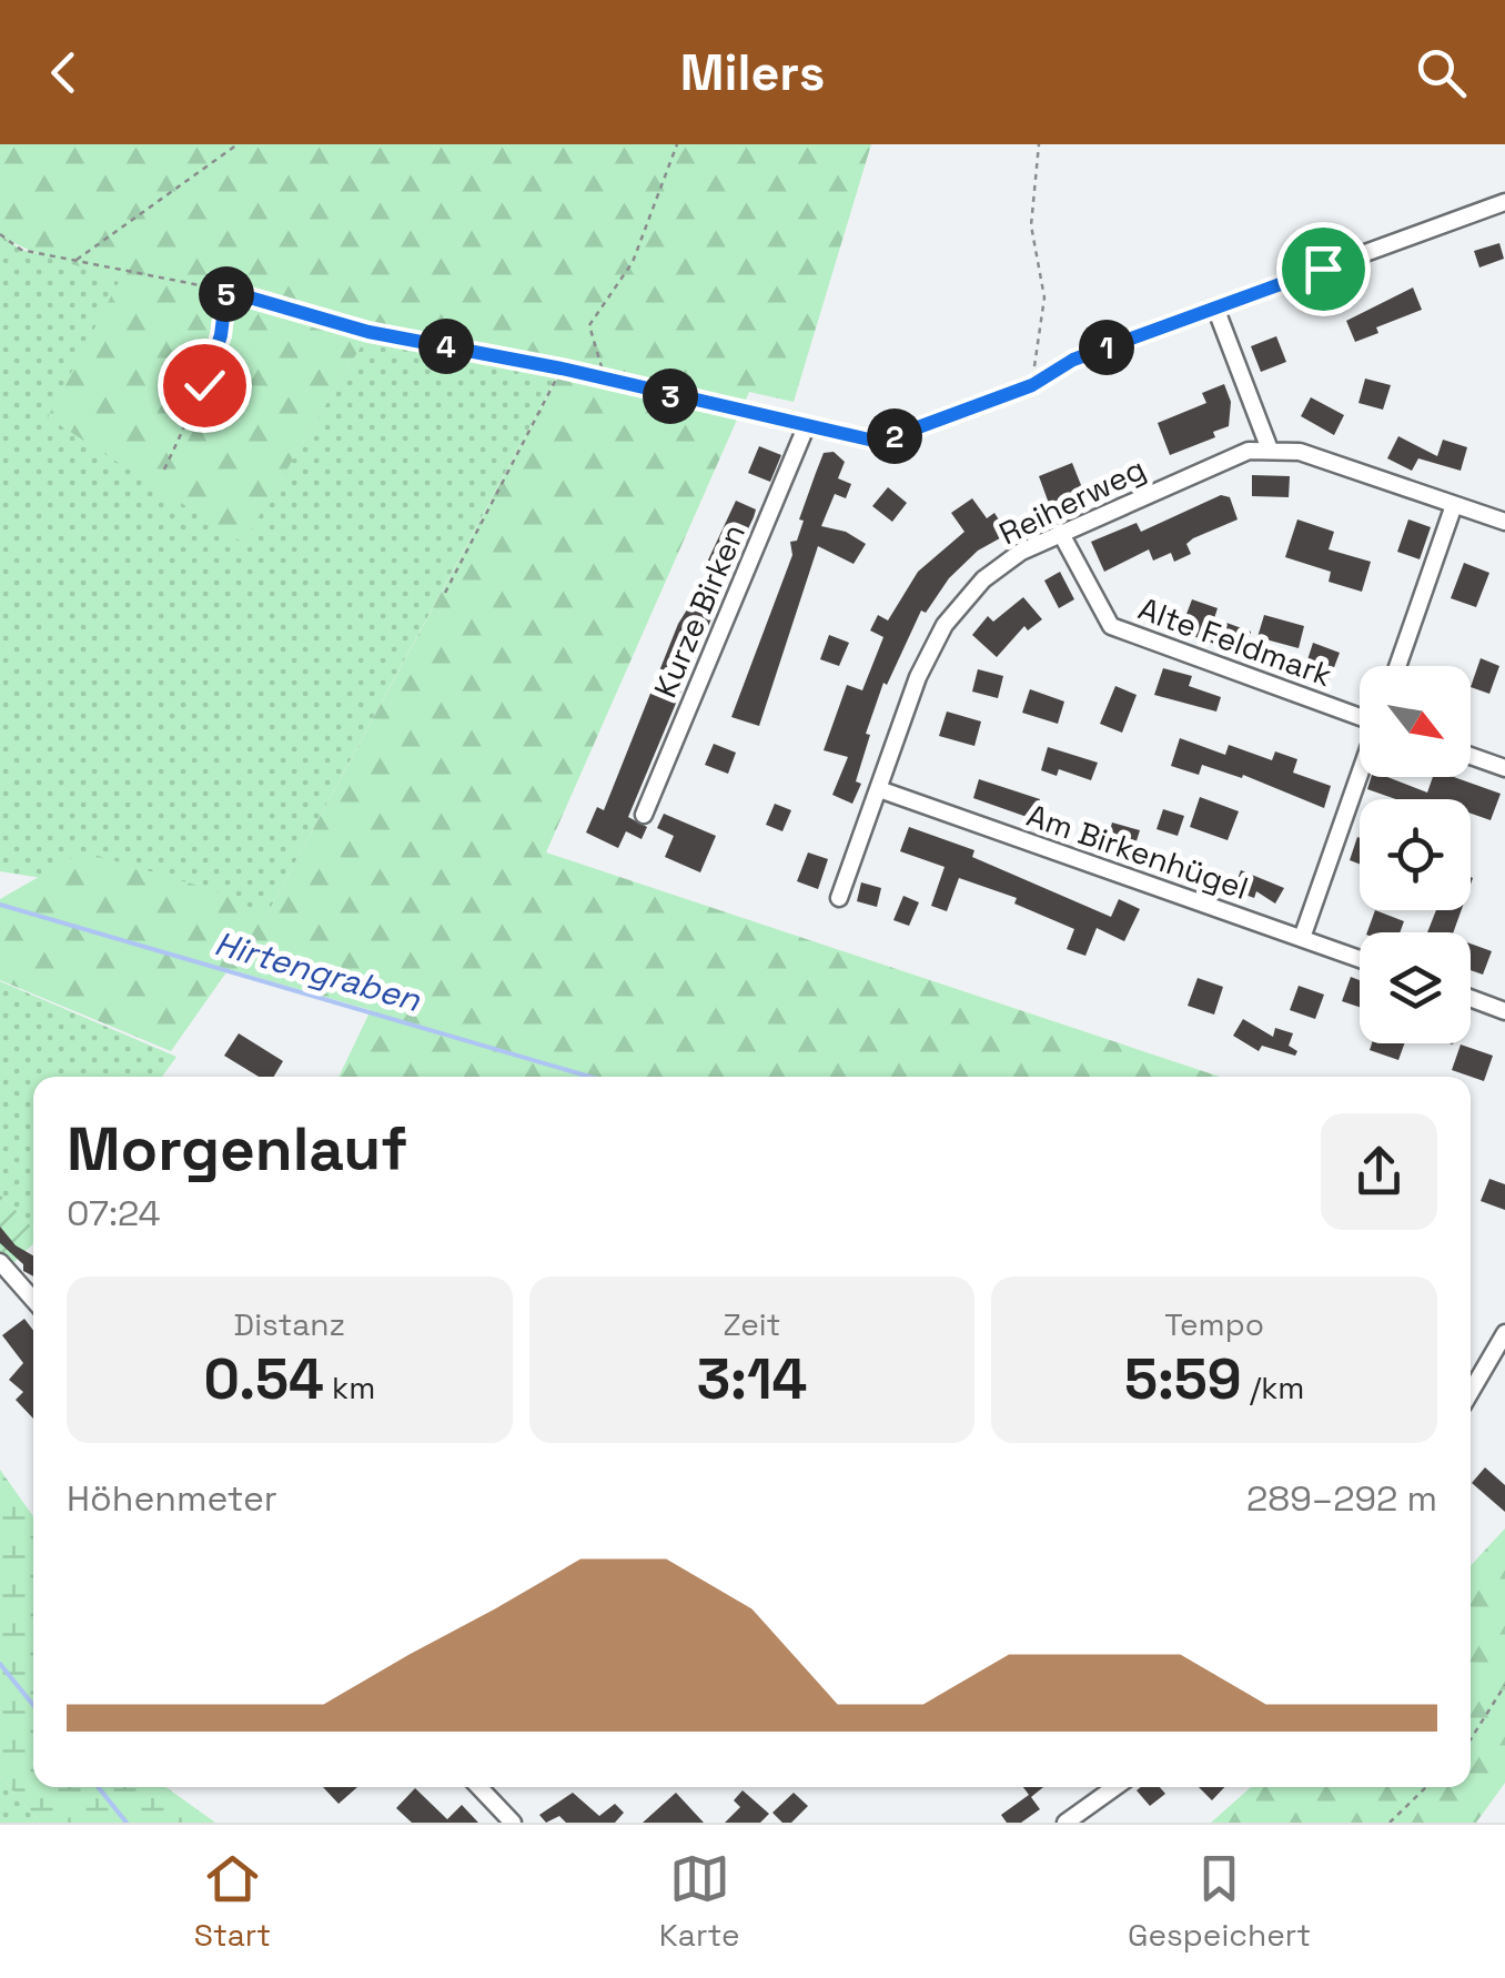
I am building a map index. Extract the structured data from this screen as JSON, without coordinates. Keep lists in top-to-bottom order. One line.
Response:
{"streets":{"street":["Reiherweg","Kurze Birken","Alte Feldmark","Am Birkenhügel"]},"crossings":[["Reiherweg","Alte Feldmark"],["Reiherweg","Am Birkenhügel"]],"water":["Hirtengraben"],"north":"bottom right","page":{"header":"Milers","pins":["5","4","1","3","2"],"heading":["Morgenlauf","07:24"],"stats":[["Distanz","0.54 km"],["Zeit","3:14"],["Tempo","5:59 /km"]],"chart":["Höhenmeter","289–292 m"],"tabs":["Start","Karte","Gespeichert"]}}
